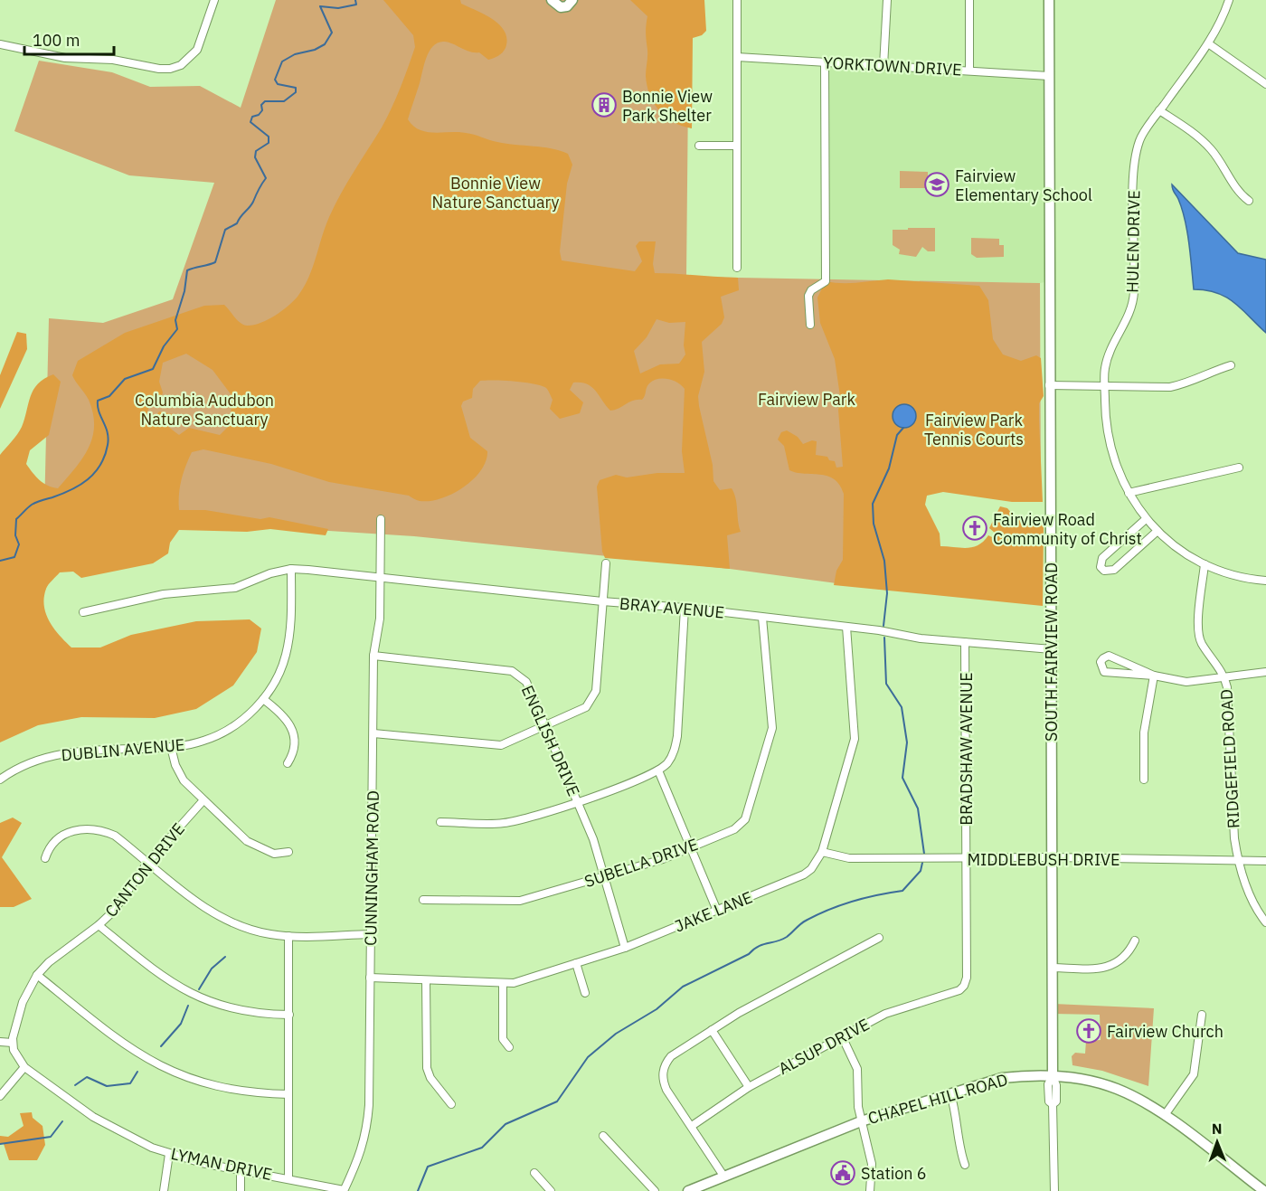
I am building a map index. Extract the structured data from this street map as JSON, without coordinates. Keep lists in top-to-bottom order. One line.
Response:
{"streets":{"street":["YORKTOWN DRIVE","HULEN DRIVE","BRAY AVENUE","SOUTH FAIRVIEW ROAD","ENGLISH DRIVE","BRADSHAW AVENUE","DUBLIN AVENUE","RIDGEFIELD ROAD","MIDDLEBUSH DRIVE","SUBELLA DRIVE","CUNNINGHAM ROAD","CANTON DRIVE","JAKE LANE","ALSUP DRIVE","CHAPEL HILL ROAD","LYMAN DRIVE"]},"crossings":[["YORKTOWN DRIVE","SOUTH FAIRVIEW ROAD"],["HULEN DRIVE","RIDGEFIELD ROAD"],["BRAY AVENUE","SOUTH FAIRVIEW ROAD"],["BRAY AVENUE","BRADSHAW AVENUE"],["BRAY AVENUE","DUBLIN AVENUE"],["BRAY AVENUE","SUBELLA DRIVE"],["BRAY AVENUE","CUNNINGHAM ROAD"],["BRAY AVENUE","JAKE LANE"],["SOUTH FAIRVIEW ROAD","MIDDLEBUSH DRIVE"],["SOUTH FAIRVIEW ROAD","CHAPEL HILL ROAD"],["ENGLISH DRIVE","SUBELLA DRIVE"],["ENGLISH DRIVE","CUNNINGHAM ROAD"],["ENGLISH DRIVE","JAKE LANE"],["BRADSHAW AVENUE","MIDDLEBUSH DRIVE"],["BRADSHAW AVENUE","ALSUP DRIVE"],["RIDGEFIELD ROAD","MIDDLEBUSH DRIVE"],["MIDDLEBUSH DRIVE","JAKE LANE"],["CUNNINGHAM ROAD","JAKE LANE"],["CUNNINGHAM ROAD","LYMAN DRIVE"]],"parks":["Bonnie View Nature Sanctuary","Fairview Park","Columbia Audubon Nature Sanctuary","Fairview Park Tennis Courts"],"places":{"building":["Bonnie View Park Shelter"],"school or university":["Fairview Elementary School"],"church":["Fairview Road Community of Christ","Fairview Church"],"public building":["Station 6"]},"scale_bar":"100 m","north":"top"}
